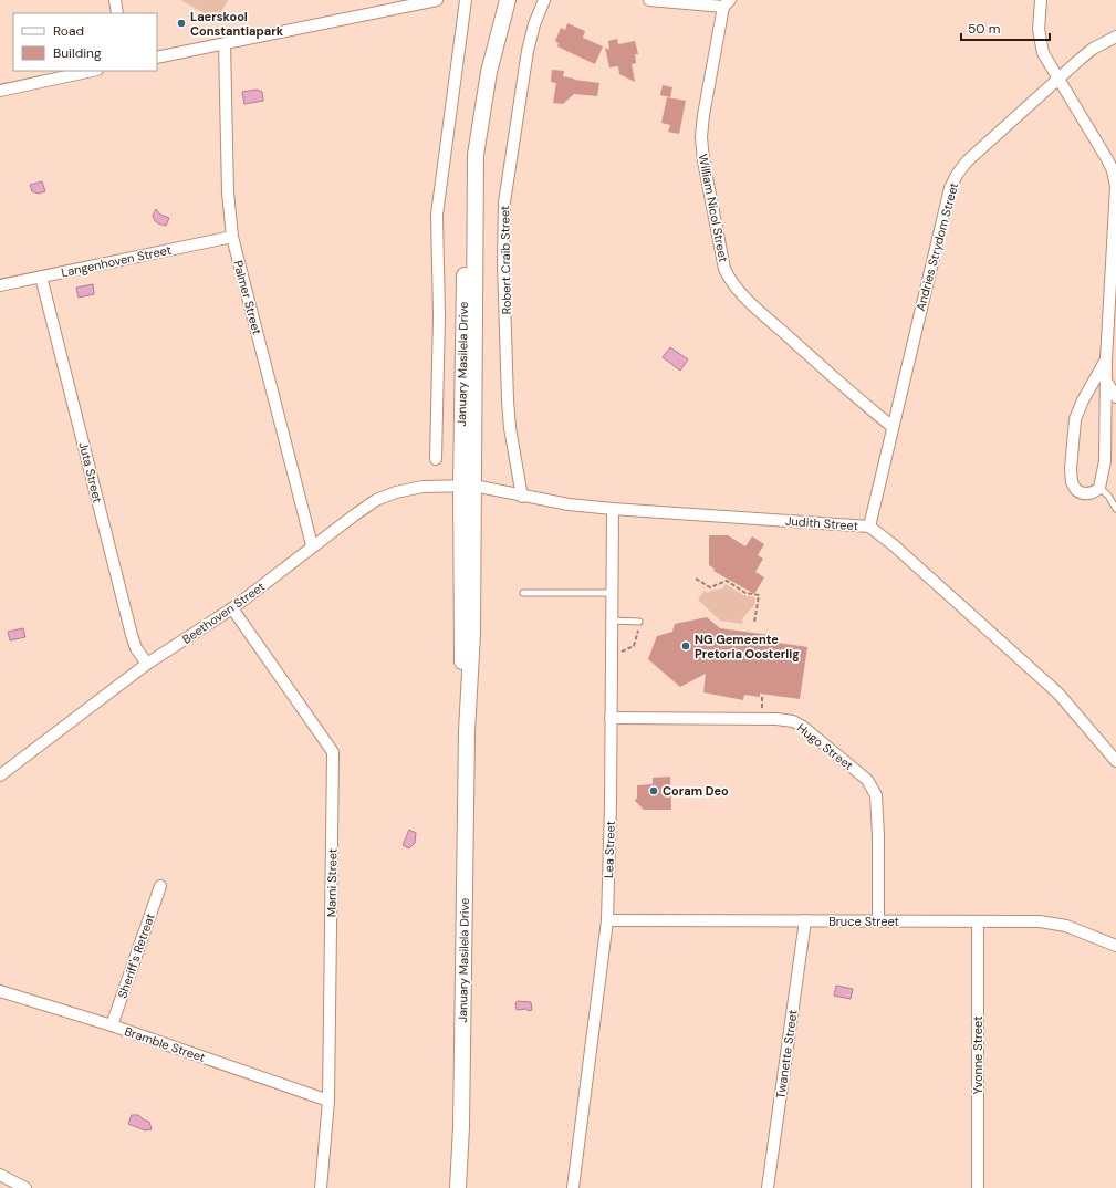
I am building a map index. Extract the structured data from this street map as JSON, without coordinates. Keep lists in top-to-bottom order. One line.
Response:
{"streets":{"main road":["January Masilela Drive"],"street":["William Nicol Street","Andries Strydom Street","Robert Craib Street","Langenhoven Street","Palmer Street","Juta Street","Judith Street","Beethoven Street","Hugo Street","Lea Street","Marni Street","Bruce Street","Sheriff's Retreat","Bramble Street","Twanette Street","Yvonne Street"]},"crossings":[["William Nicol Street","Andries Strydom Street"],["Andries Strydom Street","Judith Street"],["Robert Craib Street","Judith Street"],["Langenhoven Street","Palmer Street"],["Langenhoven Street","Juta Street"],["Palmer Street","Beethoven Street"],["January Masilela Drive","Judith Street"],["January Masilela Drive","Beethoven Street"],["Juta Street","Beethoven Street"],["Judith Street","Beethoven Street"],["Judith Street","Lea Street"],["Beethoven Street","Marni Street"],["Hugo Street","Lea Street"],["Hugo Street","Bruce Street"],["Lea Street","Bruce Street"],["Marni Street","Bramble Street"],["Bruce Street","Twanette Street"],["Bruce Street","Yvonne Street"],["Sheriff's Retreat","Bramble Street"]],"places":["Laerskool Constantiapark","NG Gemeente Pretoria Oosterlig","Coram Deo"],"legend":["Road","Building"],"scale_bar":"50 m"}
